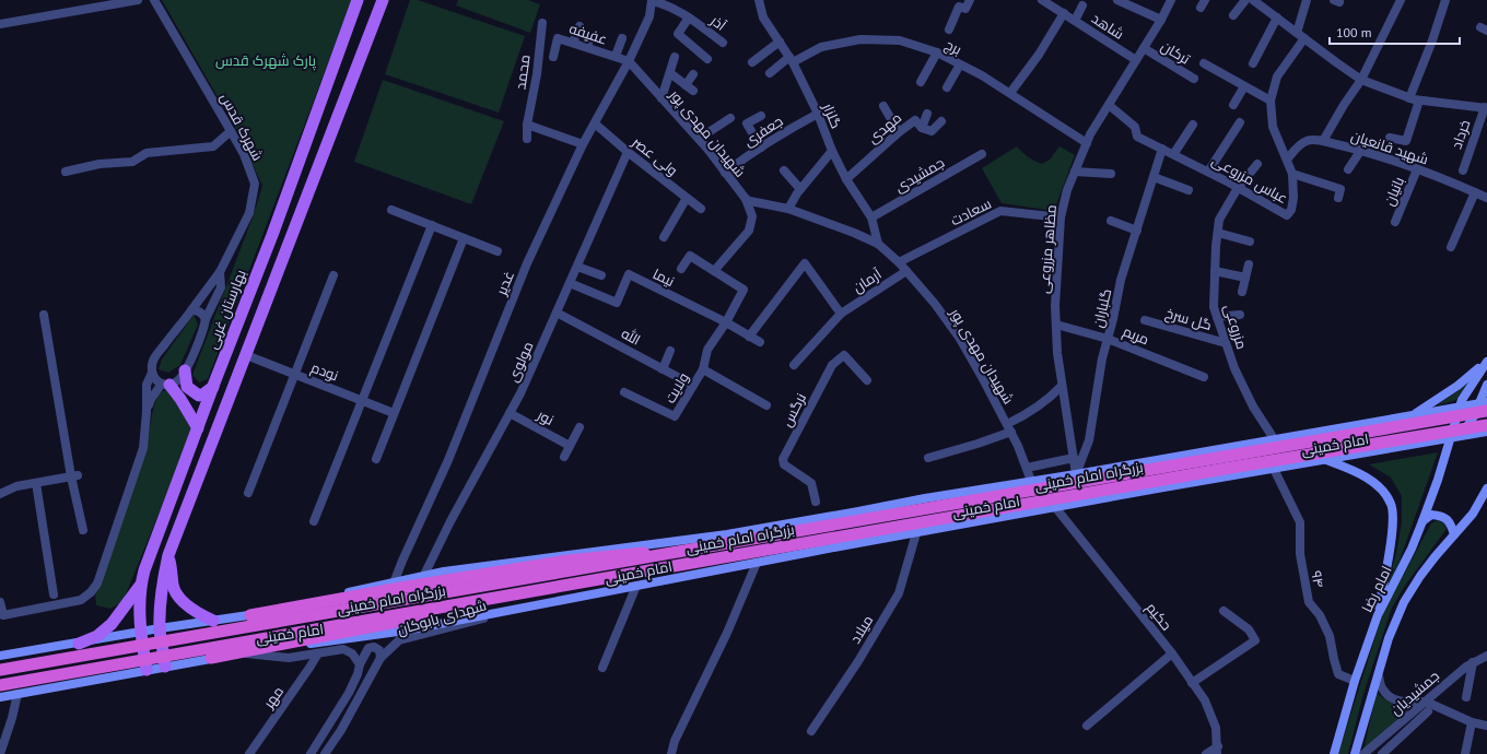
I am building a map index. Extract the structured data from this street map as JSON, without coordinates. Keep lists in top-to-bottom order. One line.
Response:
{"streets":{"highway":["بزرگراه امام خمینی"],"main road":["بهارستان غربی","امام خمینی","امام رضا"],"street":["آذر","شاهد","عفیفه","برج","ترکان","محمد","گلزار","شهرک قدس","مهدی","جعفری","شهیدان مهدی پور","خرداد","شهید قانعیان","ولی عصر","جمشیدی","عباس مزروعی","بانیان","سعادت","مظاهر مزروعی","نیما","آرمان","غدیر","گلباران","گل سرخ","مزروعی","مریم","الله","مولوی","نودم","ولایت","نرگس","نور","۹۴","حکیم","شهدای بابوکان","میلاد","جمشیدیان","مهر"]},"crossings":[["آذر","غدیر"],["شاهد","مظاهر مزروعی"],["عفیفه","شهیدان مهدی پور"],["عفیفه","غدیر"],["برج","گلزار"],["برج","مظاهر مزروعی"],["ترکان","مظاهر مزروعی"],["گلزار","مهدی"],["گلزار","جعفری"],["گلزار","شهیدان مهدی پور"],["گلزار","جمشیدی"],["جعفری","شهیدان مهدی پور"],["شهیدان مهدی پور","سعادت"],["شهیدان مهدی پور","آرمان"],["شهیدان مهدی پور","غدیر"],["شهیدان مهدی پور","امام خمینی"],["شهید قانعیان","عباس مزروعی"],["شهید قانعیان","بانیان"],["ولی عصر","غدیر"],["ولی عصر","مولوی"],["عباس مزروعی","مظاهر مزروعی"],["عباس مزروعی","گلباران"],["عباس مزروعی","مزروعی"],["سعادت","مظاهر مزروعی"],["مظاهر مزروعی","گلباران"],["مظاهر مزروعی","مریم"],["مظاهر مزروعی","امام خمینی"],["نیما","مولوی"],["نیما","ولایت"],["غدیر","امام خمینی"],["گلباران","مریم"],["گلباران","امام خمینی"],["بهارستان غربی","امام خمینی"],["گل سرخ","مزروعی"],["مزروعی","امام خمینی"],["الله","مولوی"],["الله","ولایت"],["مولوی","نور"],["مولوی","امام خمینی"],["امام خمینی","بزرگراه امام خمینی"],["امام خمینی","۹۴"],["امام خمینی","امام رضا"],["امام خمینی","حکیم"],["امام خمینی","شهدای بابوکان"],["امام خمینی","میلاد"],["۹۴","امام رضا"]],"parks":["پارک شهرک قدس"],"scale_bar":"100 m"}
